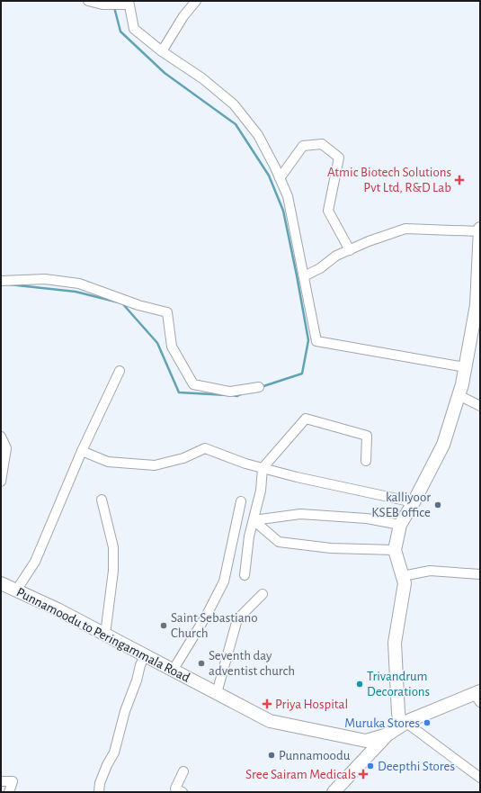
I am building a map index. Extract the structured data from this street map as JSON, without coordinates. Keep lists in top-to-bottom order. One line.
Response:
{"streets":{"main road":["Punnamoodu to Peringammala Road"]},"places":{"health":["Atmic Biotech Solutions Pvt Ltd, R&D Lab","Priya Hospital","Sree Sairam Medicals"],"other":["kalliyoor KSEB office","Saint Sebastiano Church","Seventh day adventist church","Trivandrum Decorations","Muruka Stores","Punnamoodu","Deepthi Stores"]}}
